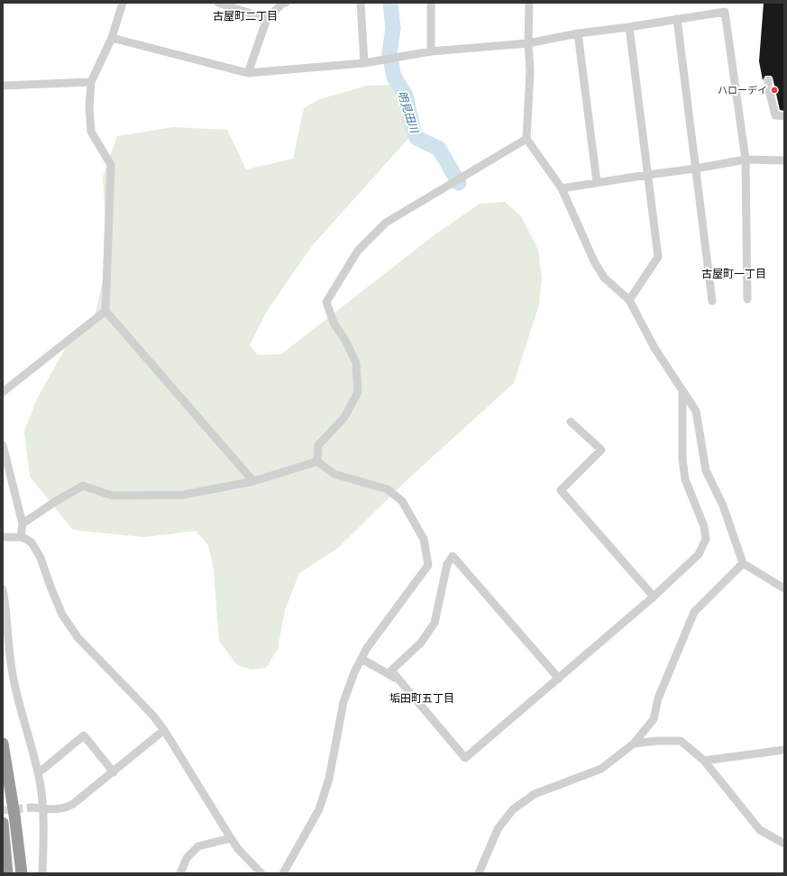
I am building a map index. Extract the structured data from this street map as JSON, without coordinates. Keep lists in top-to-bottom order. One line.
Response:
{"districts":["古屋町二丁目","古屋町一丁目","垢田町五丁目"],"water":["明見田川"],"places":["ハローデイ"]}
